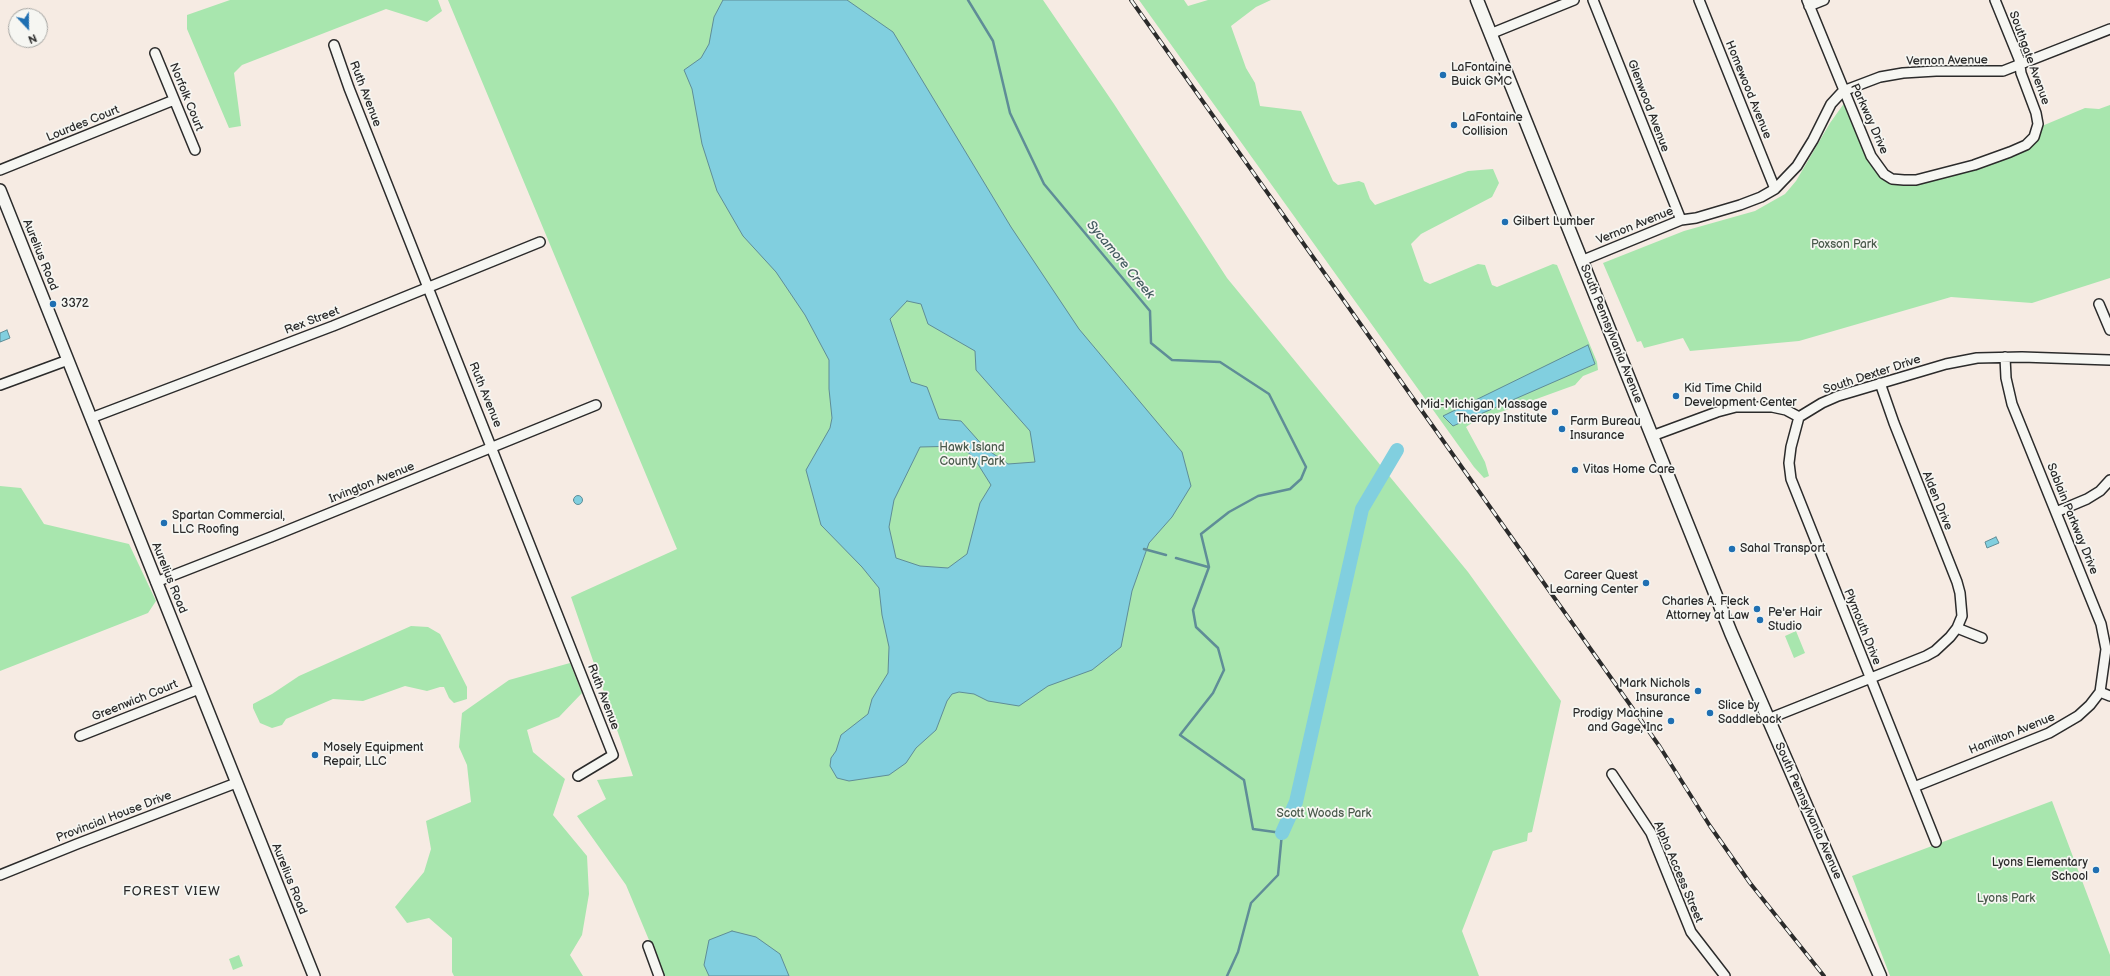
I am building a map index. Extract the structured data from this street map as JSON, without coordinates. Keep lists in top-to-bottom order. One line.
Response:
{"streets":{"main road":["South Pennsylvania Avenue"],"street":["Southgate Avenue","Vernon Avenue","Homewood Avenue","Ruth Avenue","Norfolk Court","Glenwood Avenue","Parkway Drive","Lourdes Court","Aurelius Road","Rex Street","South Dexter Drive","Irvington Avenue","Alden Drive","Sablain Parkway Drive","Plymouth Drive","Greenwich Court","Hamilton Avenue","Provincial House Drive","Alpha Access Street"]},"crossings":[["Southgate Avenue","Vernon Avenue"],["Southgate Avenue","Parkway Drive"],["Vernon Avenue","Homewood Avenue"],["Vernon Avenue","Glenwood Avenue"],["Vernon Avenue","Parkway Drive"],["Vernon Avenue","South Pennsylvania Avenue"],["Ruth Avenue","Rex Street"],["Ruth Avenue","Irvington Avenue"],["Norfolk Court","Lourdes Court"],["Aurelius Road","Rex Street"],["Aurelius Road","Irvington Avenue"],["Aurelius Road","Greenwich Court"],["Aurelius Road","Provincial House Drive"],["South Pennsylvania Avenue","Alden Drive"],["South Dexter Drive","Alden Drive"],["South Dexter Drive","Sablain Parkway Drive"],["South Dexter Drive","Plymouth Drive"],["Alden Drive","Plymouth Drive"],["Sablain Parkway Drive","Hamilton Avenue"],["Plymouth Drive","Hamilton Avenue"]],"districts":["FOREST VIEW"],"water":["Sycamore Creek"],"parks":["Poxson Park","Hawk Island County Park","Scott Woods Park","Lyons Park"],"places":["LaFontaine Buick GMC","LaFontaine Collision","Gilbert Lumber","3372","Kid Time Child Development Center","Mid-Michigan Massage Therapy Institute","Farm Bureau Insurance","Vitas Home Care","Spartan Commercial, LLC Roofing","Sahal Transport","Career Quest Learning Center","Charles A. Fleck Attorney at Law","Pe'er Hair Studio","Mark Nichols Insurance","Slice by Saddleback","Prodigy Machine and Gage, Inc","Mosely Equipment Repair, LLC","Lyons Elementary School"],"north":"bottom"}
